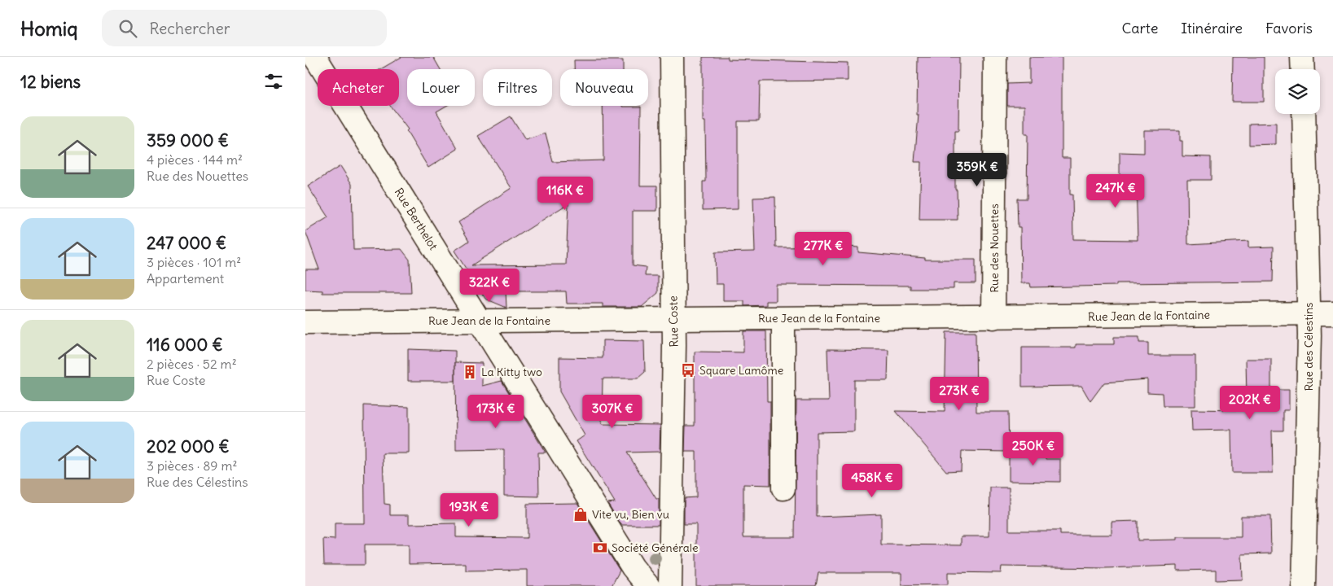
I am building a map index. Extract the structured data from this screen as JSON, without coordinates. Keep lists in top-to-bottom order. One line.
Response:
{"streets":{"street":["Rue Berthelot","Rue des Nouettes","Rue Jean de la Fontaine","Rue Coste","Rue des Célestins"]},"crossings":[["Rue Berthelot","Rue Jean de la Fontaine"],["Rue des Nouettes","Rue Jean de la Fontaine"],["Rue Jean de la Fontaine","Rue Coste"],["Rue Jean de la Fontaine","Rue des Célestins"]],"places":{"bus stop":["Square Lamôme"],"building":["La Kitty two"],"shop":["Vite vu, Bien vu"],"bank":["Société Générale"]},"page":{"header":"Homiq","search":"Rechercher","nav":["Carte","Itinéraire","Favoris"],"heading":"12 biens","chip":["Acheter","Louer","Filtres","Nouveau"],"list":[{"name":"359 000 €","note":"4 pièces · 144 m² · Rue des Nouettes"},{"name":"247 000 €","note":"3 pièces · 101 m² · Appartement"},{"name":"116 000 €","note":"2 pièces · 52 m² · Rue Coste"},{"name":"202 000 €","note":"3 pièces · 89 m² · Rue des Célestins"}],"price":["359K €","247K €","116K €","277K €","322K €","273K €","202K €","173K €","307K €","250K €","458K €","193K €"]}}
